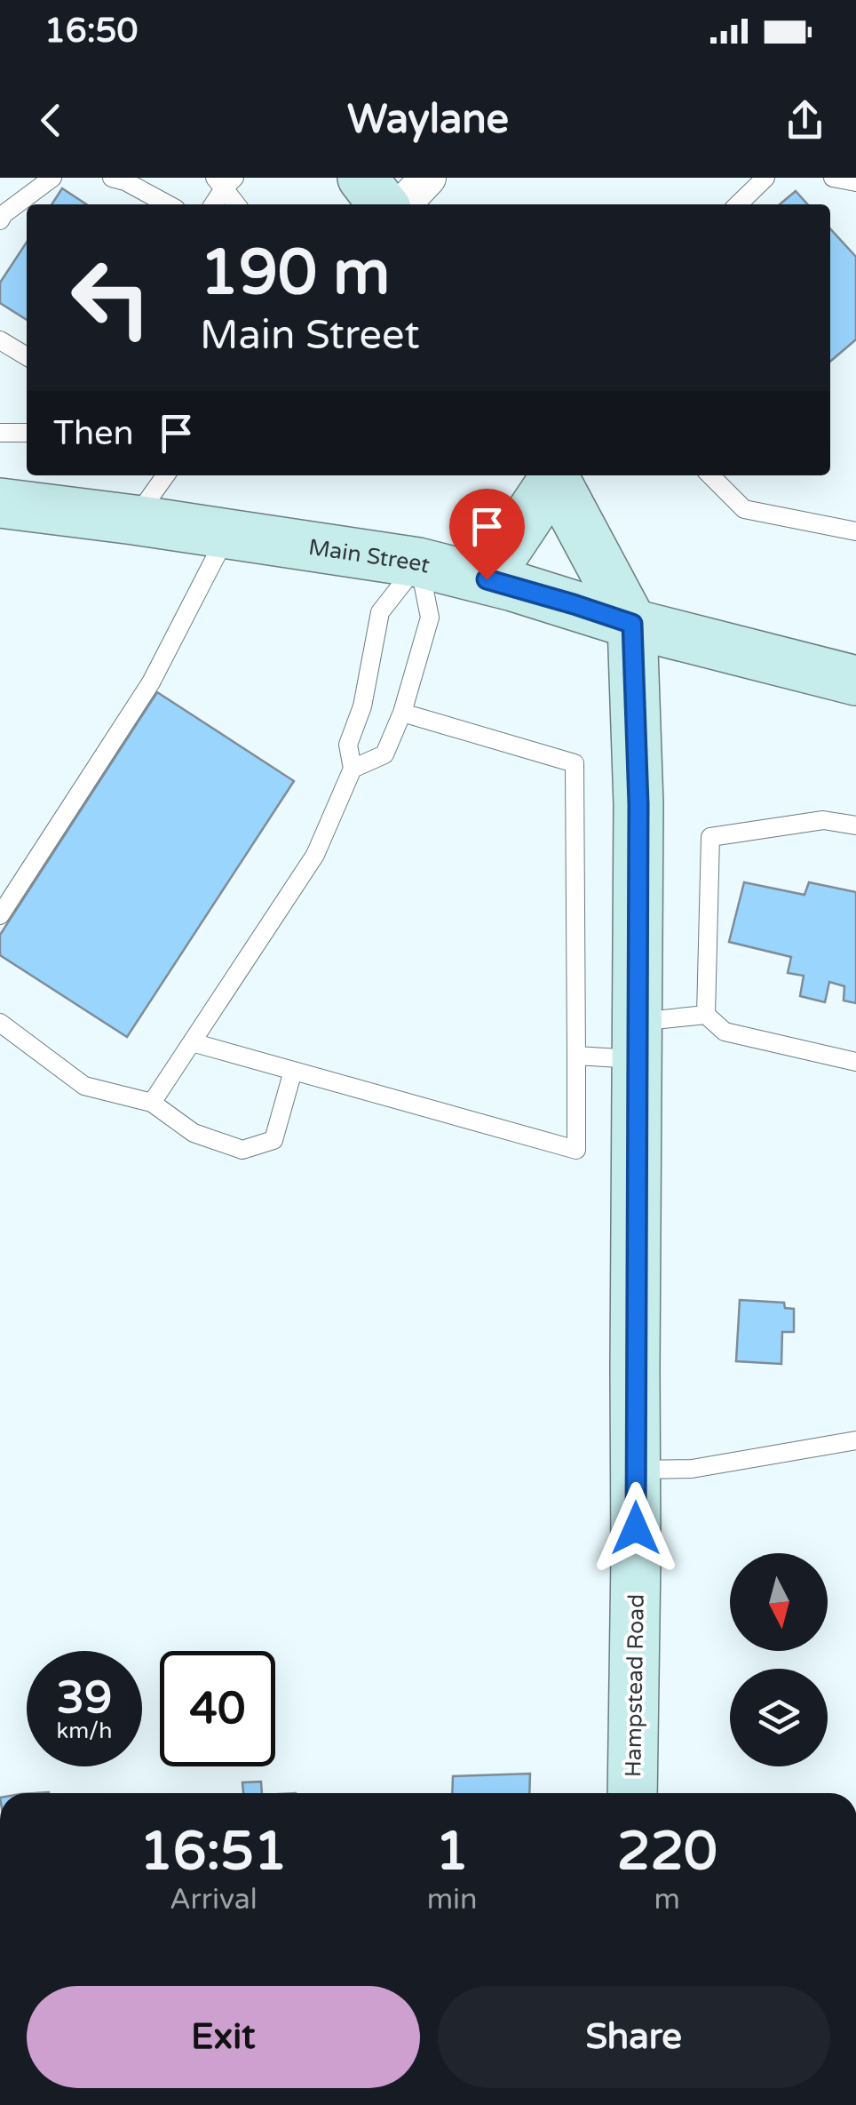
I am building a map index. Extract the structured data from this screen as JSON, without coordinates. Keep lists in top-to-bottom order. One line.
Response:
{"streets":{"main road":["Main Street","Hampstead Road"]},"crossings":[["Main Street","Hampstead Road"]],"north":"bottom","page":{"status":"16:50","header":"Waylane","turn":["190 m","Main Street"],"then":"Then","speed":"39 km/h","limit":"40","eta":["16:51","Arrival","1","min","220","m"],"buttons":["Exit","Share"]}}
